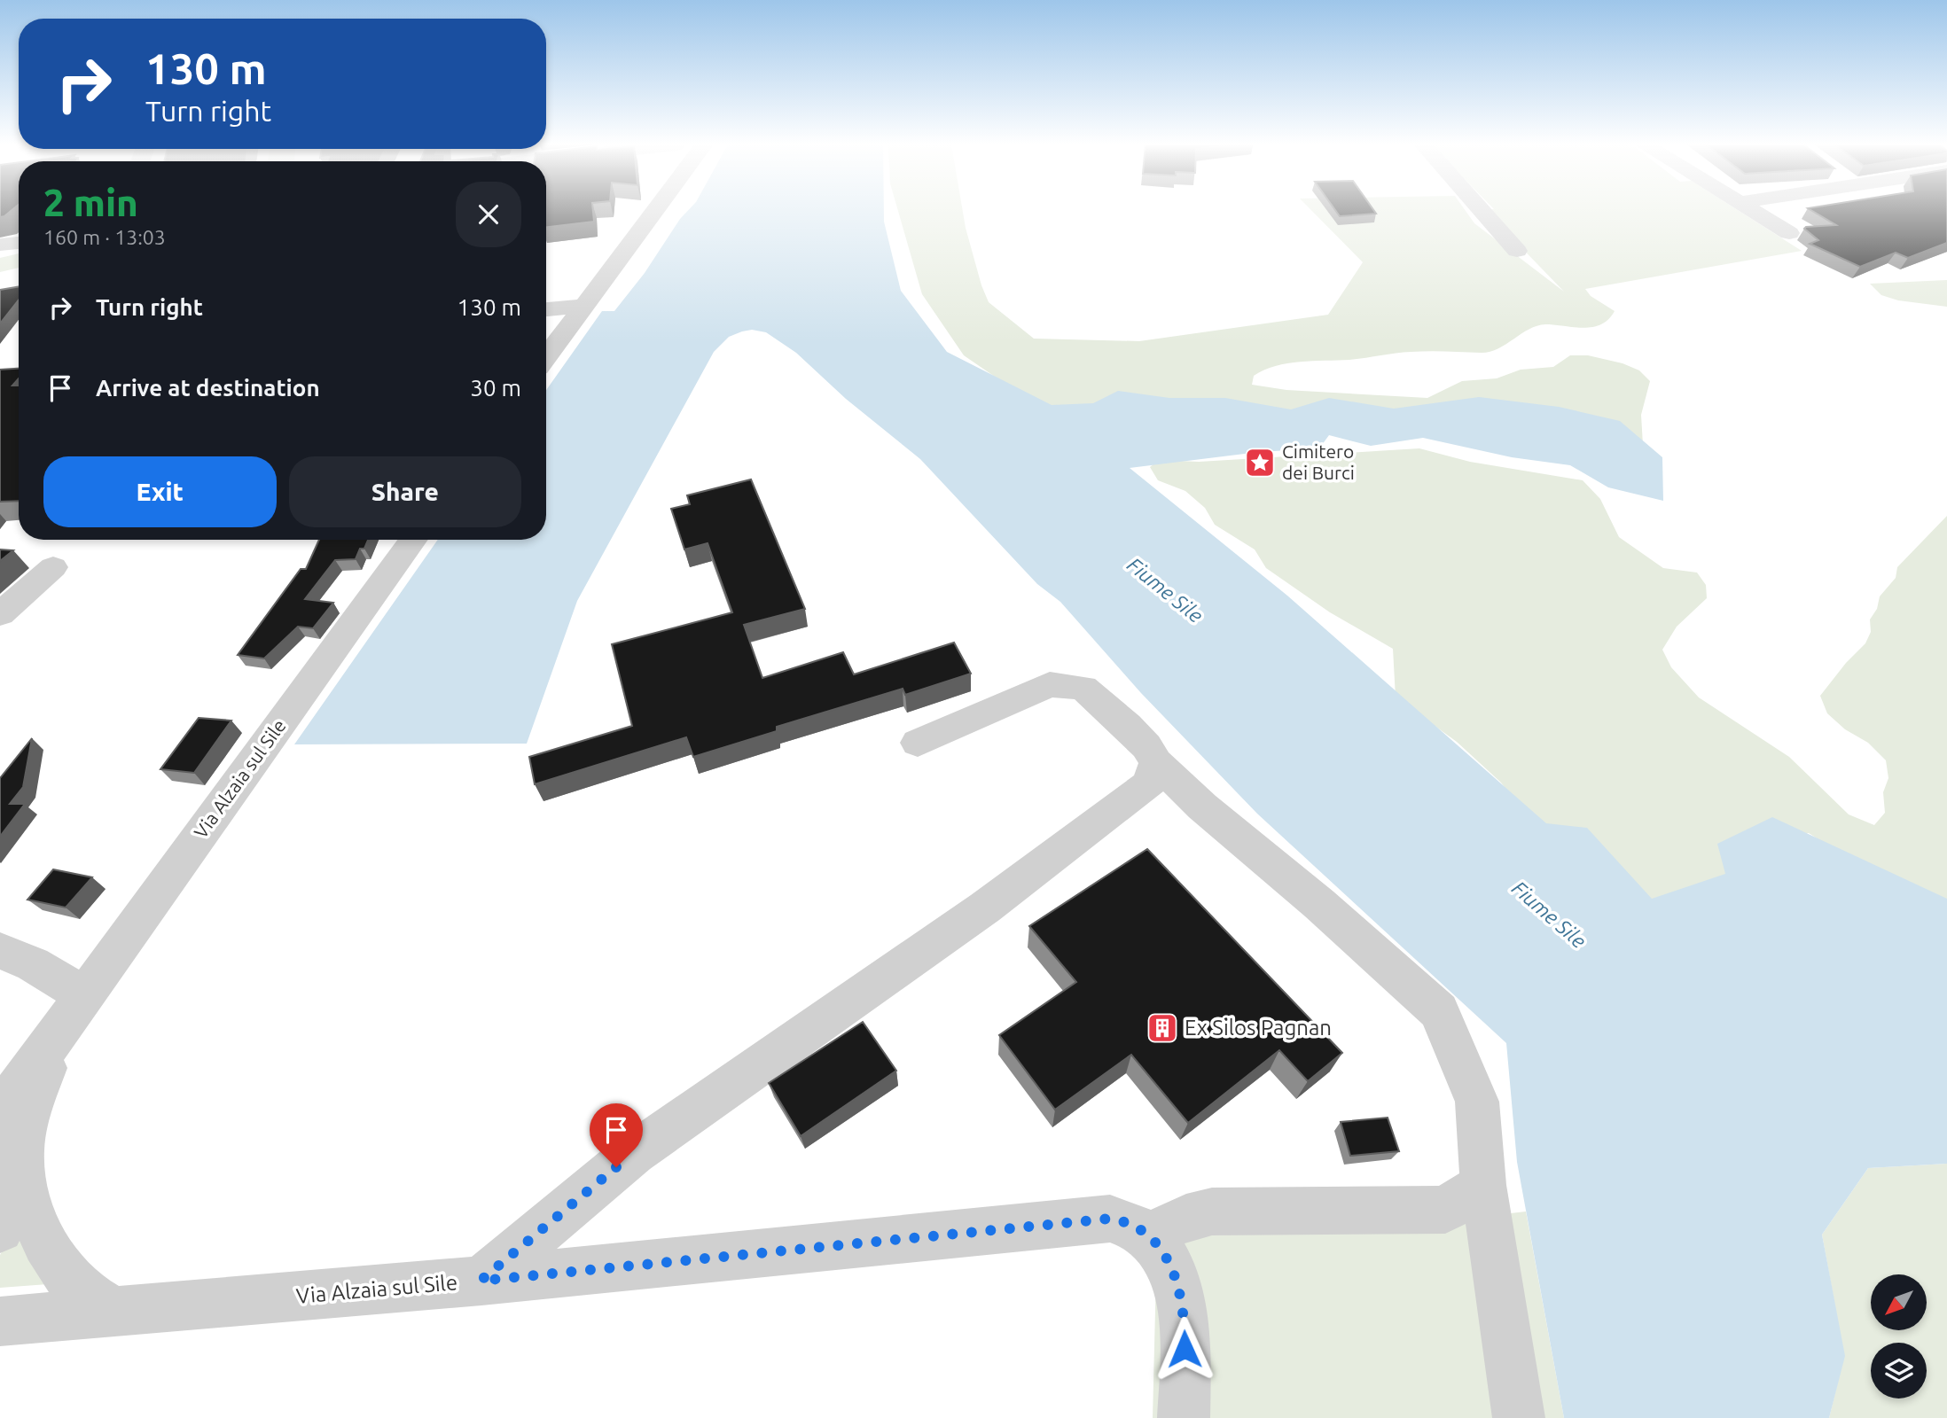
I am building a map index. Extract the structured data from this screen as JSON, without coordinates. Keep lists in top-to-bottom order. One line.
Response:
{"streets":{"street":["Via Alzaia sul Sile"]},"water":["Fiume Sile"],"places":{"place":["Cimitero dei Burci"],"building":["Ex Silos Pagnan"]},"north":"bottom left","page":{"turn":["130 m","Turn right"],"heading":["2 min","160 m · 13:03"],"list":[{"name":"Turn right","value":"130 m"},{"name":"Arrive at destination","value":"30 m"}],"buttons":["Exit","Share"]}}
